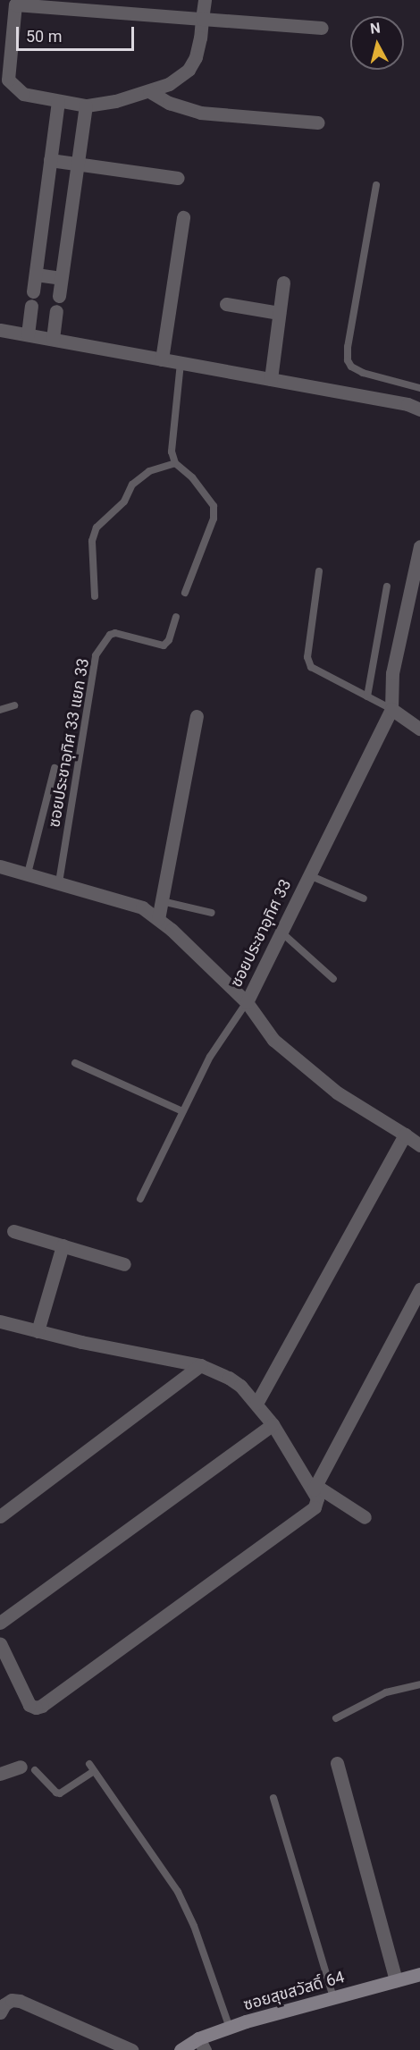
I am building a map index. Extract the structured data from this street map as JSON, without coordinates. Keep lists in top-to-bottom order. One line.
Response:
{"streets":{"street":["ซอยประชาอุทิศ 33","ซอยสุขสวัสดิ์ 64"],"lane":["ซอยประชาอุทิศ 33 แยก 33"]},"crossings":[["ซอยประชาอุทิศ 33 แยก 33","ซอยประชาอุทิศ 33"]],"scale_bar":"50 m","north":"top"}
